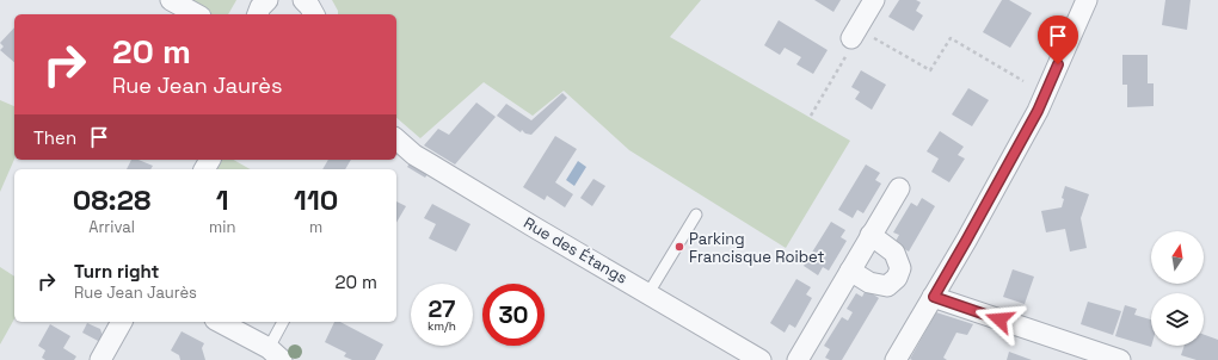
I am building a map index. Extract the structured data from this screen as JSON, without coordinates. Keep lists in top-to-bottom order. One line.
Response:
{"streets":{"street":["Rue des Étangs"]},"places":["Parking Francisque Roibet"],"north":"top","page":{"turn":["20 m","Rue Jean Jaurès"],"then":"Then","eta":["08:28","Arrival","1","min","110","m"],"list":[{"name":"Turn right","note":"Rue Jean Jaurès","value":"20 m"}],"speed":"27 km/h","limit":"30"}}
